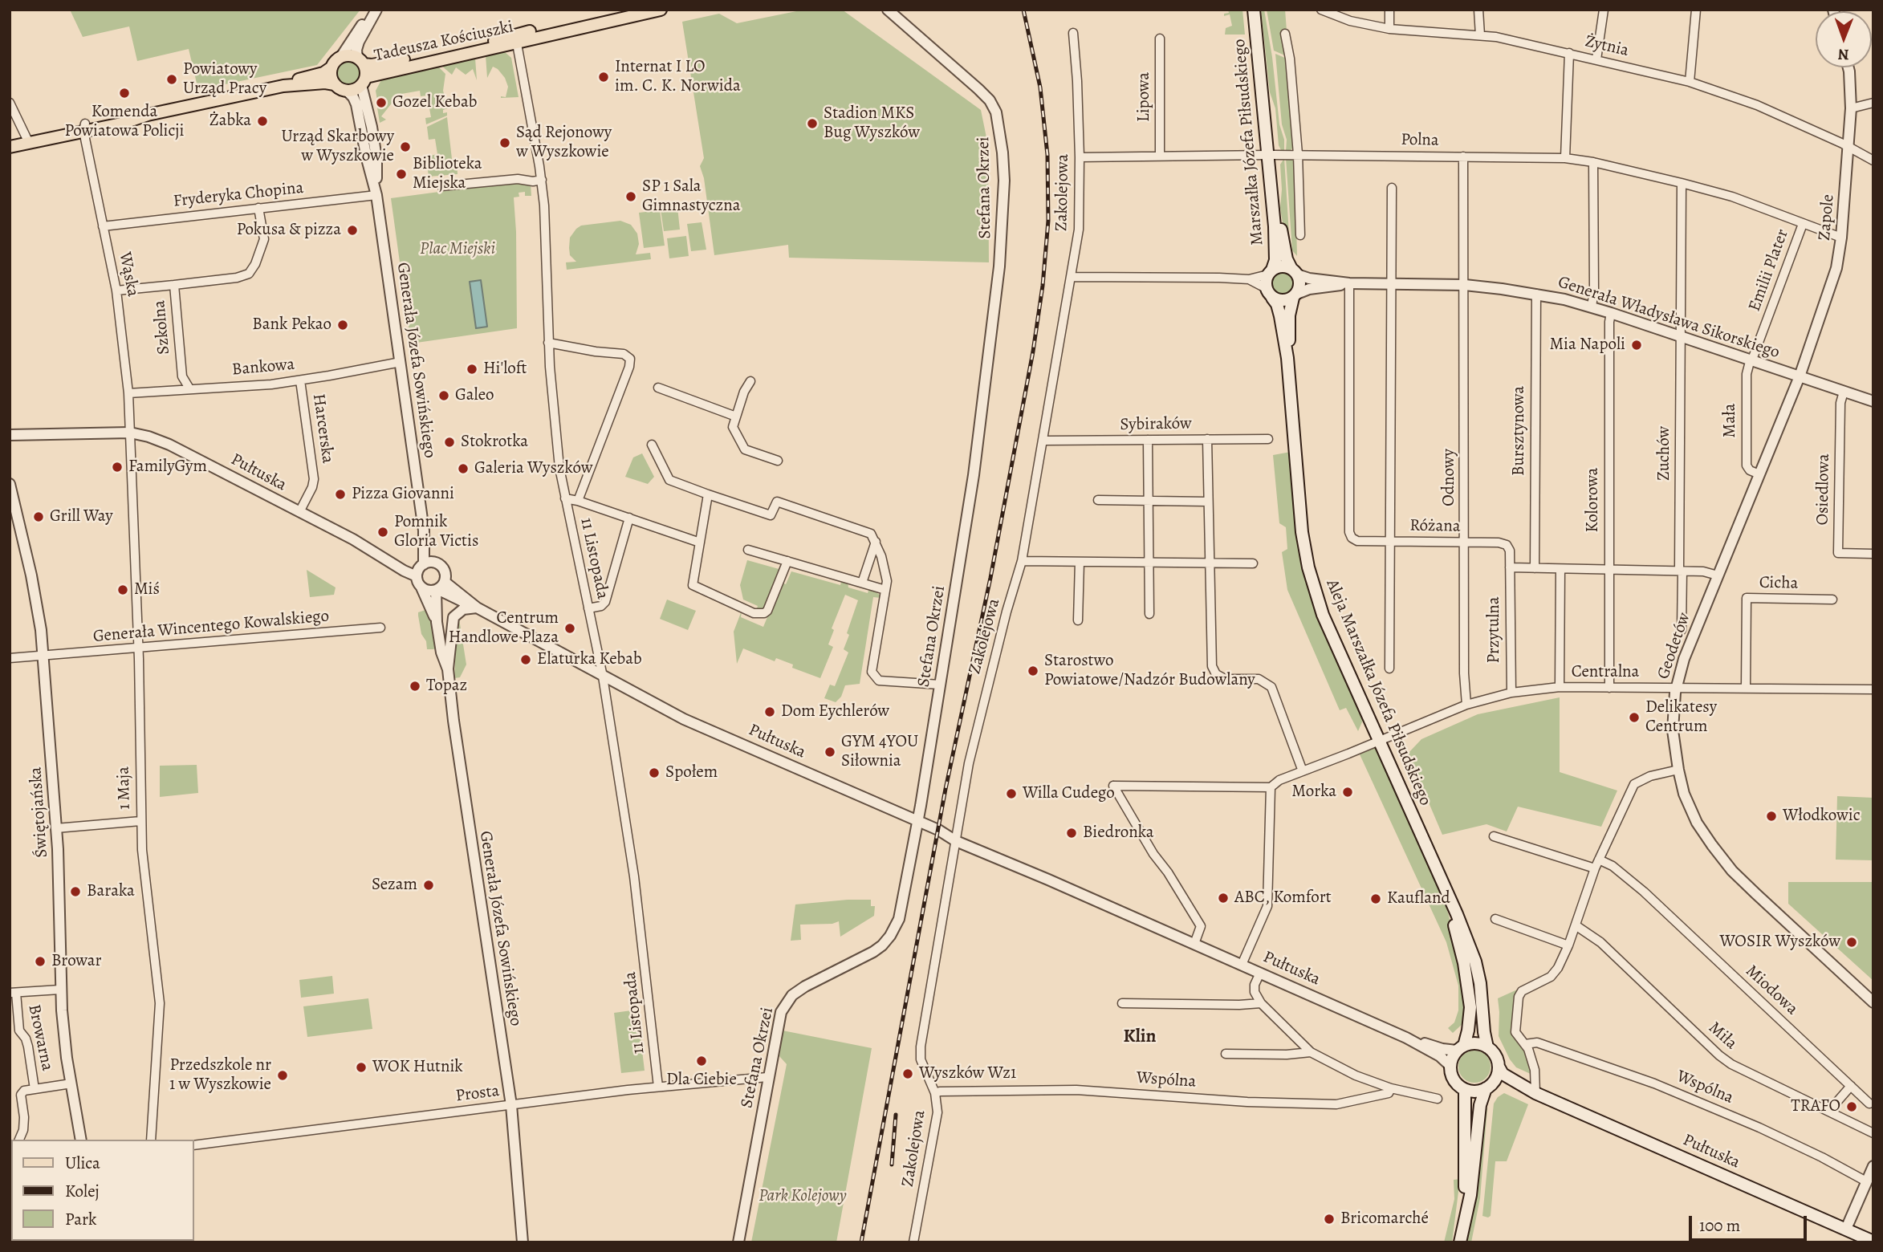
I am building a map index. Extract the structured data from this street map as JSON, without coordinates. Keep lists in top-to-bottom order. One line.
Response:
{"streets":{"main road":["Tadeusza Kościuszki","Marszałka Józefa Piłsudskiego","Pułtuska","Aleja Marszałka Józefa Piłsudskiego"],"street":["Żytnia","Lipowa","Polna","Stefana Okrzei","Zakolejowa","Fryderyka Chopina","Zapole","Emilii Plater","Wąska","Generała Władysława Sikorskiego","Szkolna","Generała Józefa Sowińskiego","Bankowa","Mała","Sybiraków","Harcerska","Bursztynowa","Zuchów","Odnowy","Osiedlowa","Kolorowa","Różana","11 Listopada","Cicha","Generała Wincentego Kowalskiego","Przytulna","Geodetów","Centralna","1 Maja","Świętojańska","Miodowa","Miła","Browarna","Wspólna","Prosta"]},"crossings":[["Tadeusza Kościuszki","Generała Józefa Sowińskiego"],["Tadeusza Kościuszki","11 Listopada"],["Żytnia","Zapole"],["Lipowa","Polna"],["Polna","Marszałka Józefa Piłsudskiego"],["Polna","Zakolejowa"],["Polna","Zapole"],["Polna","Emilii Plater"],["Polna","Zuchów"],["Polna","Odnowy"],["Marszałka Józefa Piłsudskiego","Generała Władysława Sikorskiego"],["Marszałka Józefa Piłsudskiego","Aleja Marszałka Józefa Piłsudskiego"],["Stefana Okrzei","Pułtuska"],["Stefana Okrzei","Prosta"],["Zakolejowa","Sybiraków"],["Zakolejowa","Pułtuska"],["Zakolejowa","Wspólna"],["Fryderyka Chopina","Wąska"],["Fryderyka Chopina","Generała Józefa Sowińskiego"],["Zapole","Generała Władysława Sikorskiego"],["Zapole","Geodetów"],["Emilii Plater","Generała Władysława Sikorskiego"],["Emilii Plater","Mała"],["Wąska","Szkolna"],["Wąska","Bankowa"],["Wąska","Pułtuska"],["Wąska","1 Maja"],["Generała Władysława Sikorskiego","Mała"],["Generała Władysława Sikorskiego","Bursztynowa"],["Generała Władysława Sikorskiego","Zuchów"],["Generała Władysława Sikorskiego","Odnowy"],["Generała Władysława Sikorskiego","Osiedlowa"],["Generała Władysława Sikorskiego","Kolorowa"],["Generała Władysława Sikorskiego","Różana"],["Generała Władysława Sikorskiego","Geodetów"],["Generała Władysława Sikorskiego","Aleja Marszałka Józefa Piłsudskiego"],["Szkolna","Bankowa"],["Generała Józefa Sowińskiego","Bankowa"],["Generała Józefa Sowińskiego","Pułtuska"],["Generała Józefa Sowińskiego","Prosta"],["Bankowa","Harcerska"],["Mała","Geodetów"],["Harcerska","Pułtuska"],["Pułtuska","11 Listopada"],["Pułtuska","1 Maja"],["Odnowy","Różana"],["Odnowy","Centralna"],["Kolorowa","Centralna"],["Różana","Przytulna"],["11 Listopada","Prosta"],["Cicha","Centralna"],["Generała Wincentego Kowalskiego","1 Maja"],["Generała Wincentego Kowalskiego","Świętojańska"],["Przytulna","Centralna"],["Geodetów","Centralna"],["Centralna","Aleja Marszałka Józefa Piłsudskiego"],["Świętojańska","Browarna"]],"districts":["Klin"],"parks":["Plac Miejski","Park Kolejowy"],"places":["Internat I LO im. C. K. Norwida","Powiatowy Urząd Pracy","Komenda Powiatowa Policji","Gozel Kebab","Żabka","Stadion MKS Bug Wyszków","Sąd Rejonowy w Wyszkowie","Urząd Skarbowy w Wyszkowie","Biblioteka Miejska","SP 1 Sala Gimnastyczna","Pokusa & pizza","Bank Pekao","Mia Napoli","Hi'loft","Galeo","Stokrotka","FamilyGym","Galeria Wyszków","Pizza Giovanni","Grill Way","Pomnik Gloria Victis","Miś","Centrum Handlowe Plaza","Elaturka Kebab","Starostwo Powiatowe/Nadzór Budowlany","Topaz","Dom Eychlerów","Delikatesy Centrum","GYM 4YOU Siłownia","Społem","Morka","Willa Cudego","Włodkowic","Biedronka","Sezam","Baraka","ABC, Komfort","Kaufland","WOSIR Wyszków","Browar","Dla Ciebie","WOK Hutnik","Wyszków Wz1","Przedszkole nr 1 w Wyszkowie","TRAFO","Bricomarché"],"legend":["Ulica","Kolej","Park"],"scale_bar":"100 m","north":"bottom"}
